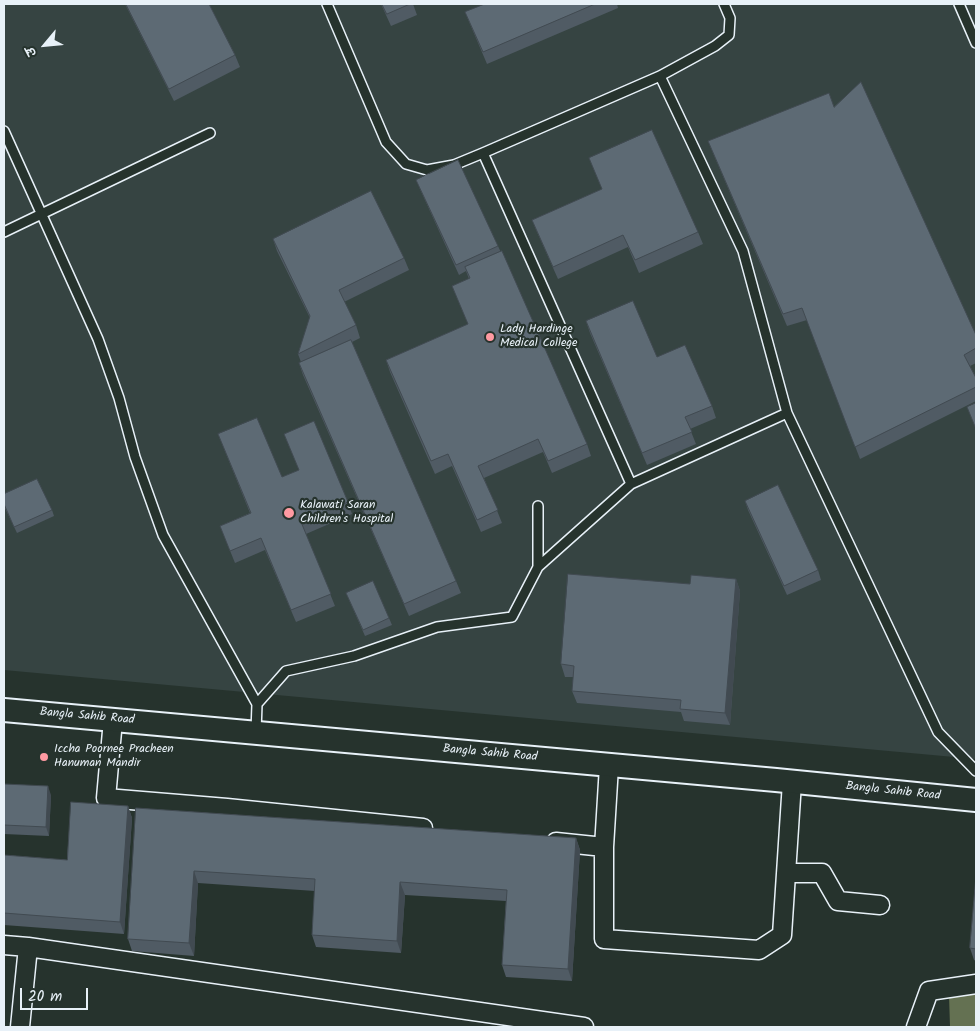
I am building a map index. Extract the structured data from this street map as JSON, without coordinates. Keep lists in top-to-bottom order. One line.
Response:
{"streets":{"street":["Bangla Sahib Road"]},"places":["Lady Hardinge Medical College","Kalawati Saran Children's Hospital","Iccha Poornee Pracheen Hanuman Mandir"],"scale_bar":"20 m","north":"bottom left"}
